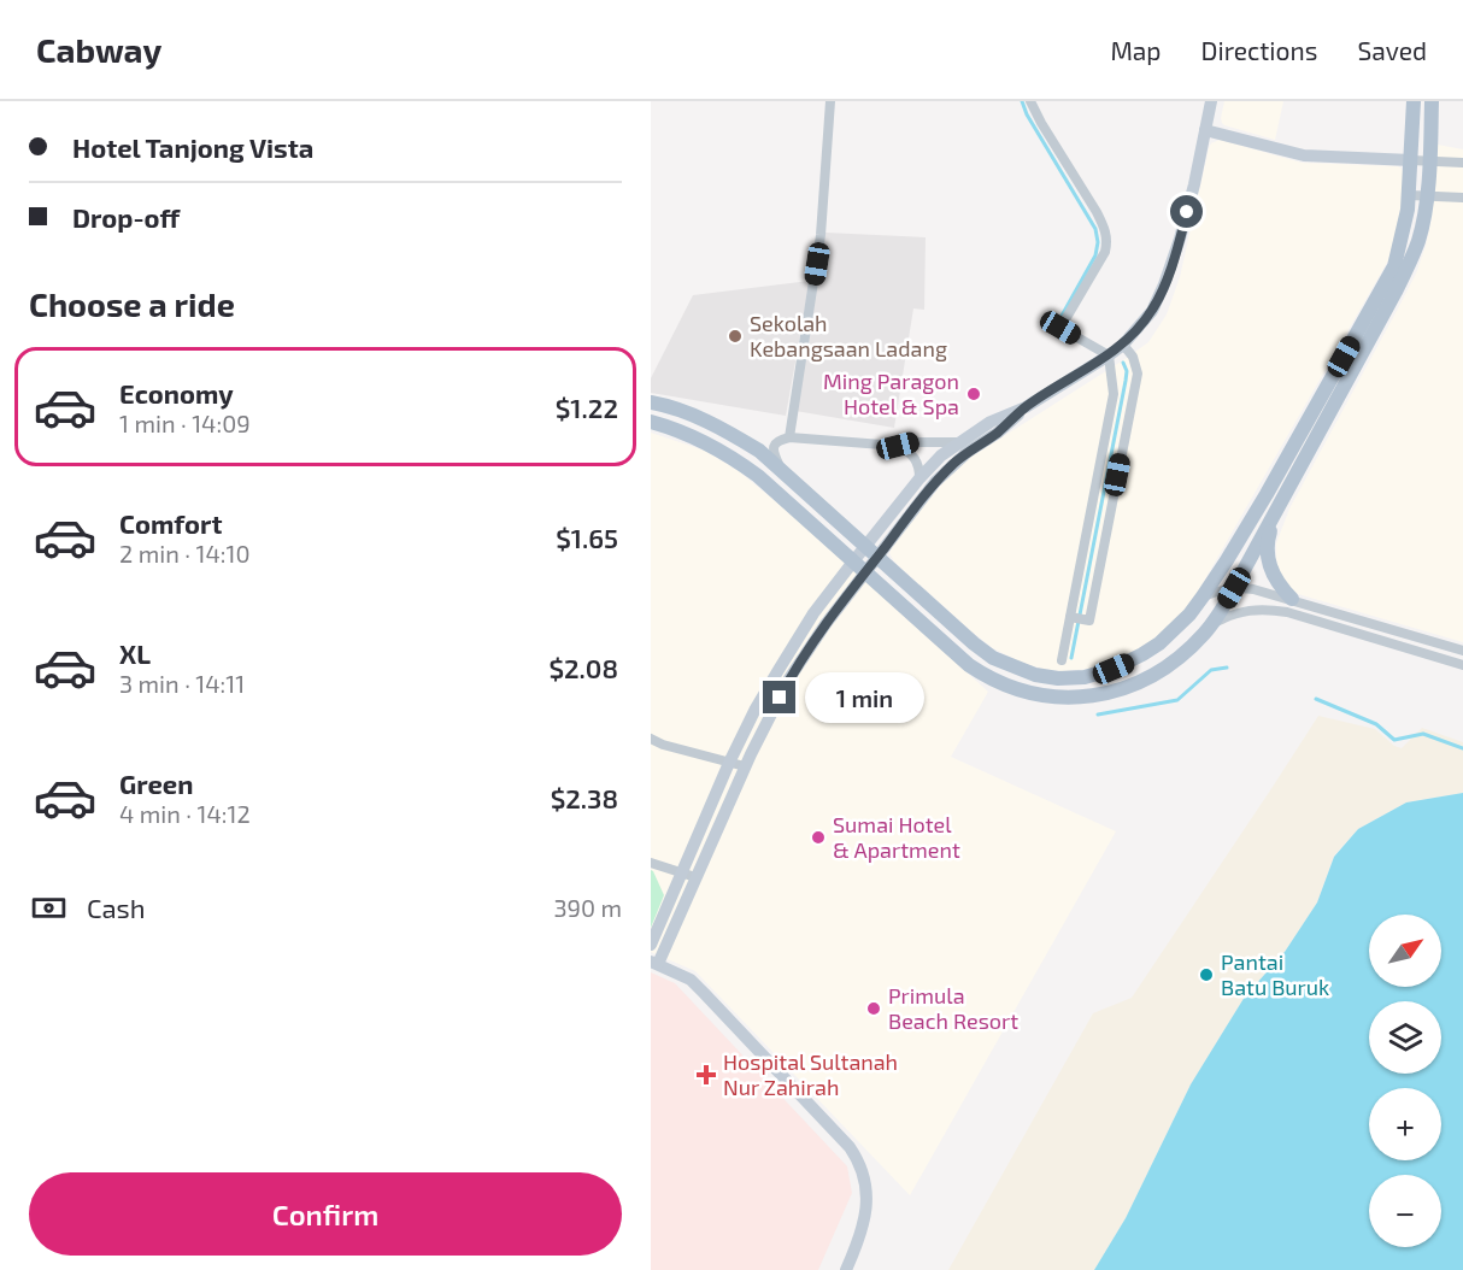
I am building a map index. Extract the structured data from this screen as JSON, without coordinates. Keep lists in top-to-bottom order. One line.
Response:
{"places":{"other":["Sekolah Kebangsaan Ladang","Ming Paragon Hotel & Spa","Sumai Hotel & Apartment","Pantai Batu Buruk","Primula Beach Resort"],"health":["Hospital Sultanah Nur Zahirah"]},"north":"top right","page":{"header":"Cabway","nav":["Map","Directions","Saved"],"banner":["Hotel Tanjong Vista","Drop-off"],"heading":"Choose a ride","list":[{"name":"Economy","note":"1 min · 14:09","value":"$1.22"},{"name":"Comfort","note":"2 min · 14:10","value":"$1.65"},{"name":"XL","note":"3 min · 14:11","value":"$2.08"},{"name":"Green","note":"4 min · 14:12","value":"$2.38"}],"bubble":"1 min","pay":["Cash","390 m"],"map_buttons":["+","−"],"buttons":"Confirm"}}
